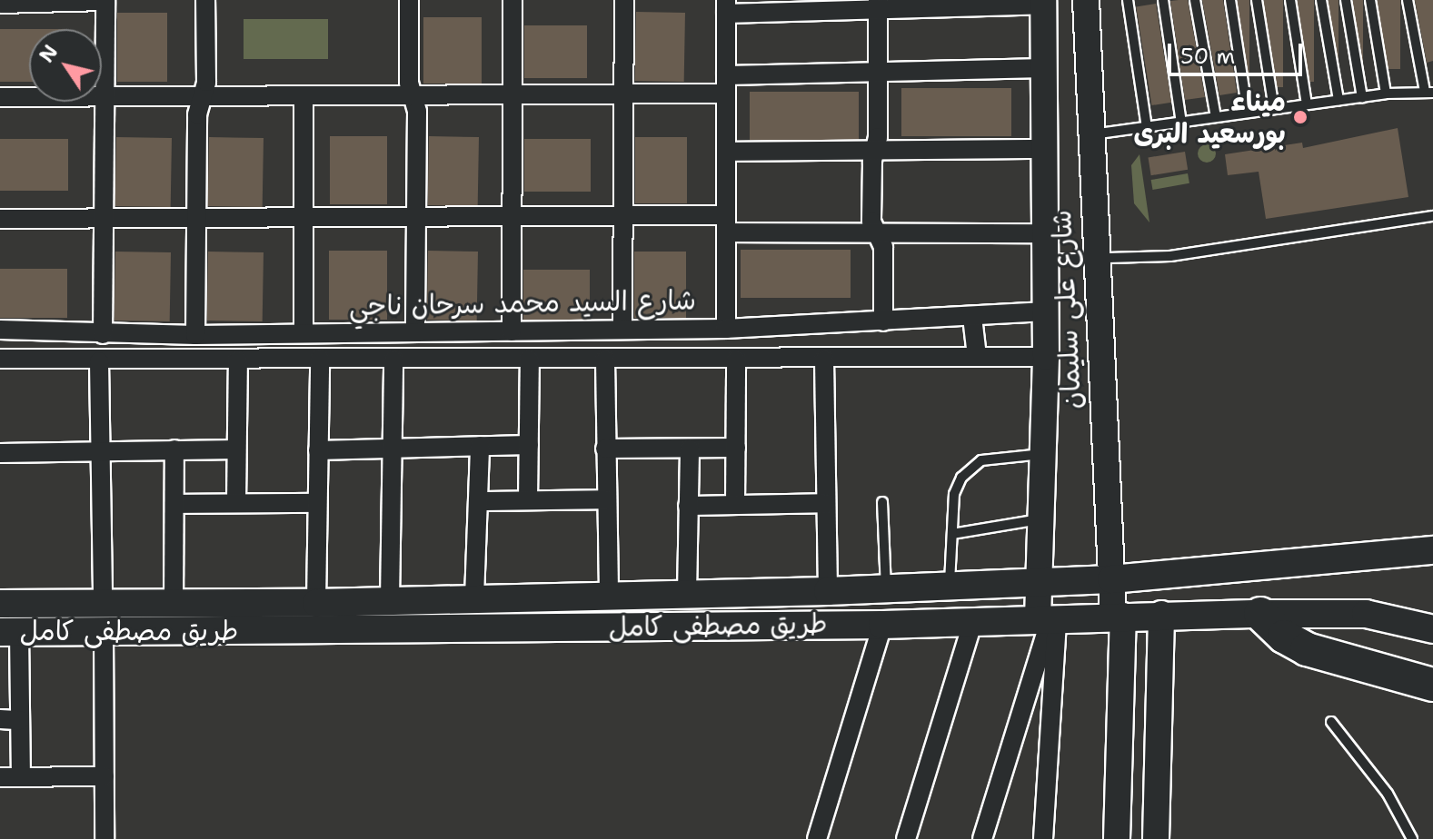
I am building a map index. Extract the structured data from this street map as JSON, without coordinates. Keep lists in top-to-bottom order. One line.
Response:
{"streets":{"main road":["طريق مصطفى كامل"],"street":["شارع السيد محمد سرحان ناجي","شارع على سليمان"]},"crossings":[["شارع على سليمان","طريق مصطفى كامل"]],"places":["ميناء بورسعيد البرى"],"scale_bar":"50 m","north":"top left"}
